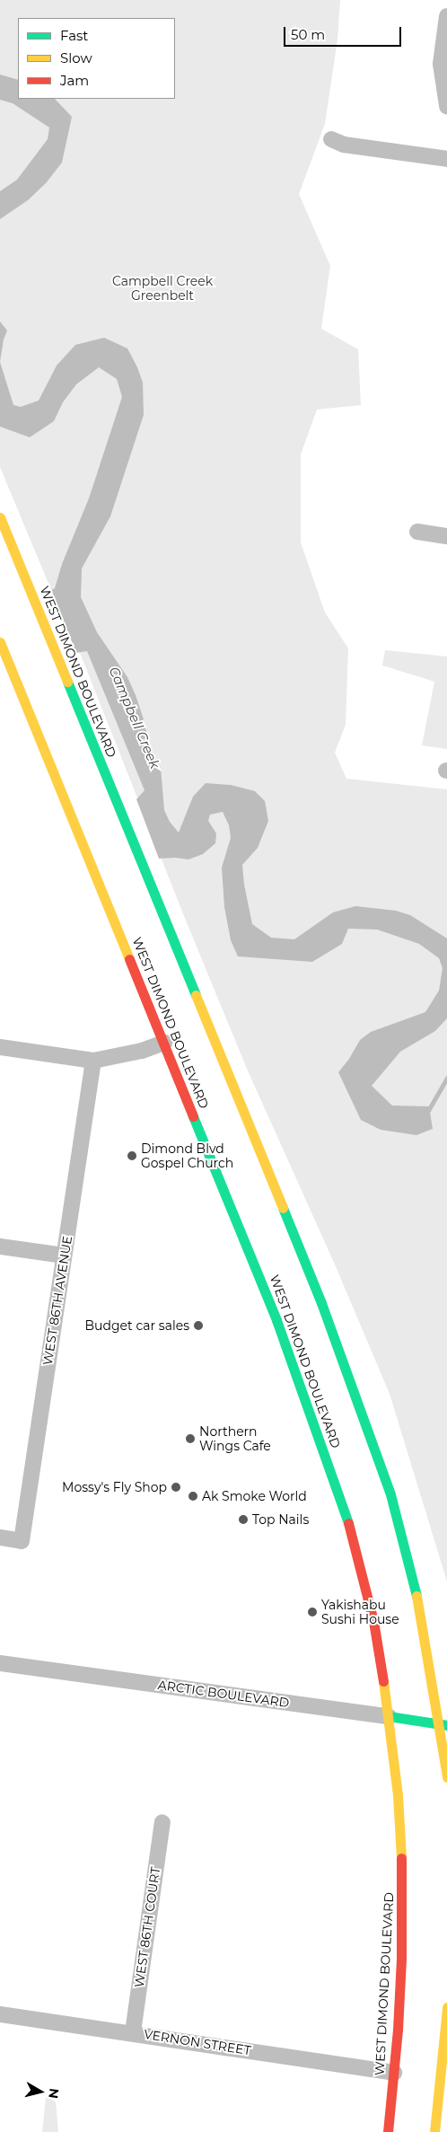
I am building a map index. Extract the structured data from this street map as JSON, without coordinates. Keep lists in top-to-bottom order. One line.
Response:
{"streets":{"main road":["WEST DIMOND BOULEVARD","ARCTIC BOULEVARD"],"street":["WEST 86TH AVENUE","WEST 86TH COURT","VERNON STREET"]},"crossings":[["WEST DIMOND BOULEVARD","ARCTIC BOULEVARD"],["WEST DIMOND BOULEVARD","VERNON STREET"],["WEST 86TH COURT","VERNON STREET"]],"water":["Campbell Creek"],"parks":["Campbell Creek Greenbelt"],"places":["Dimond Blvd Gospel Church","Budget car sales","Northern Wings Cafe","Mossy's Fly Shop","Ak Smoke World","Top Nails","Yakishabu Sushi House"],"legend":["Fast","Slow","Jam"],"scale_bar":"50 m","north":"right"}
